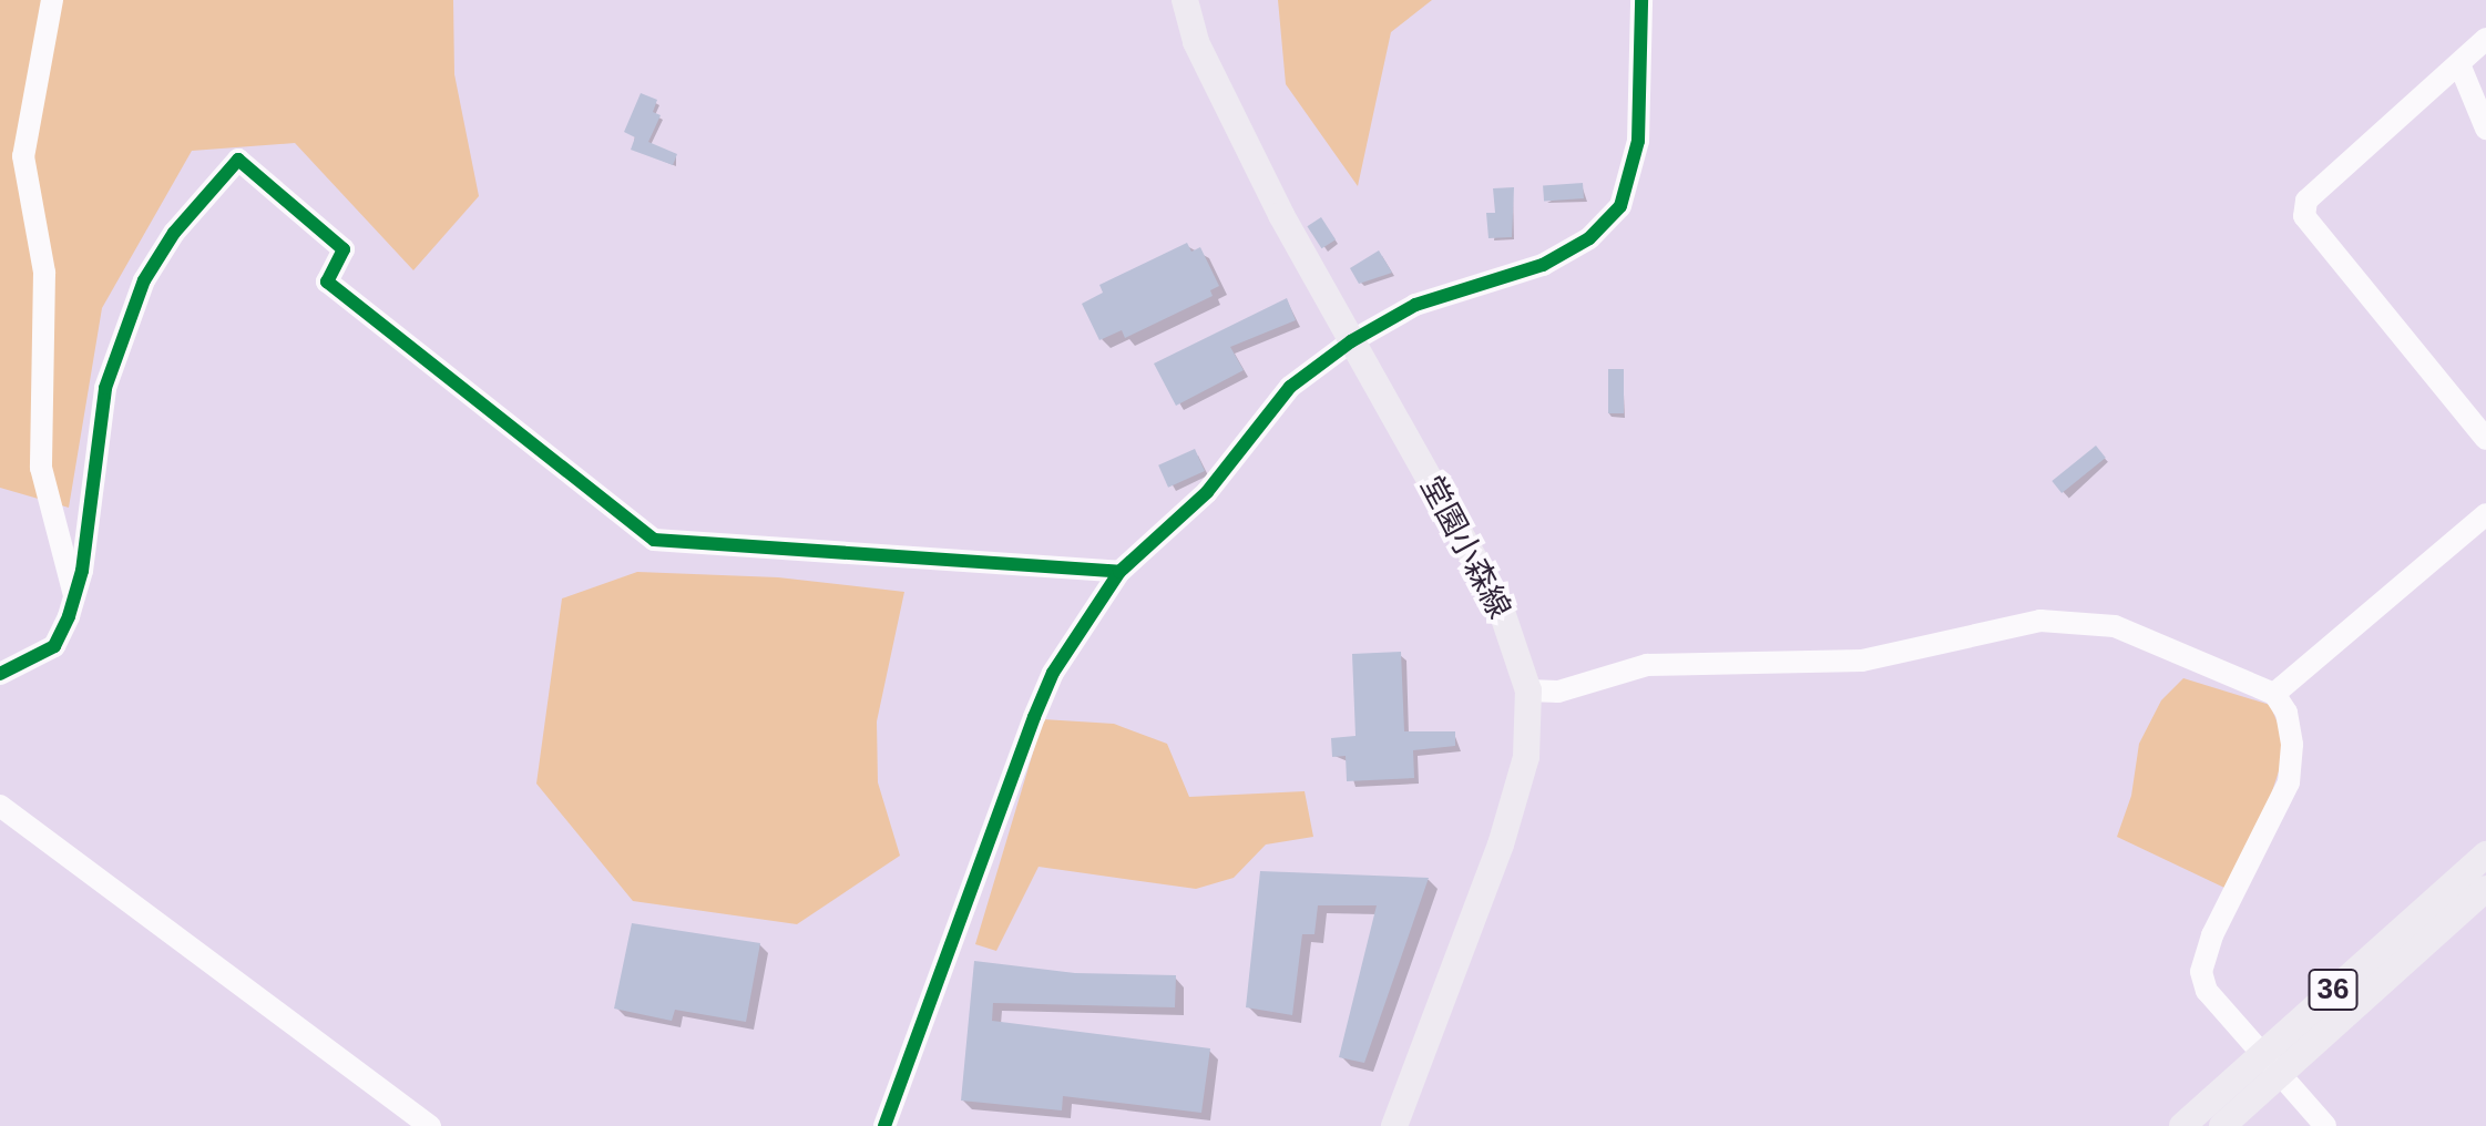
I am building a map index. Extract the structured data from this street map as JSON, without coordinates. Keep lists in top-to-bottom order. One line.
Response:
{"streets":{"main road":["堂園小森線","36"]}}
